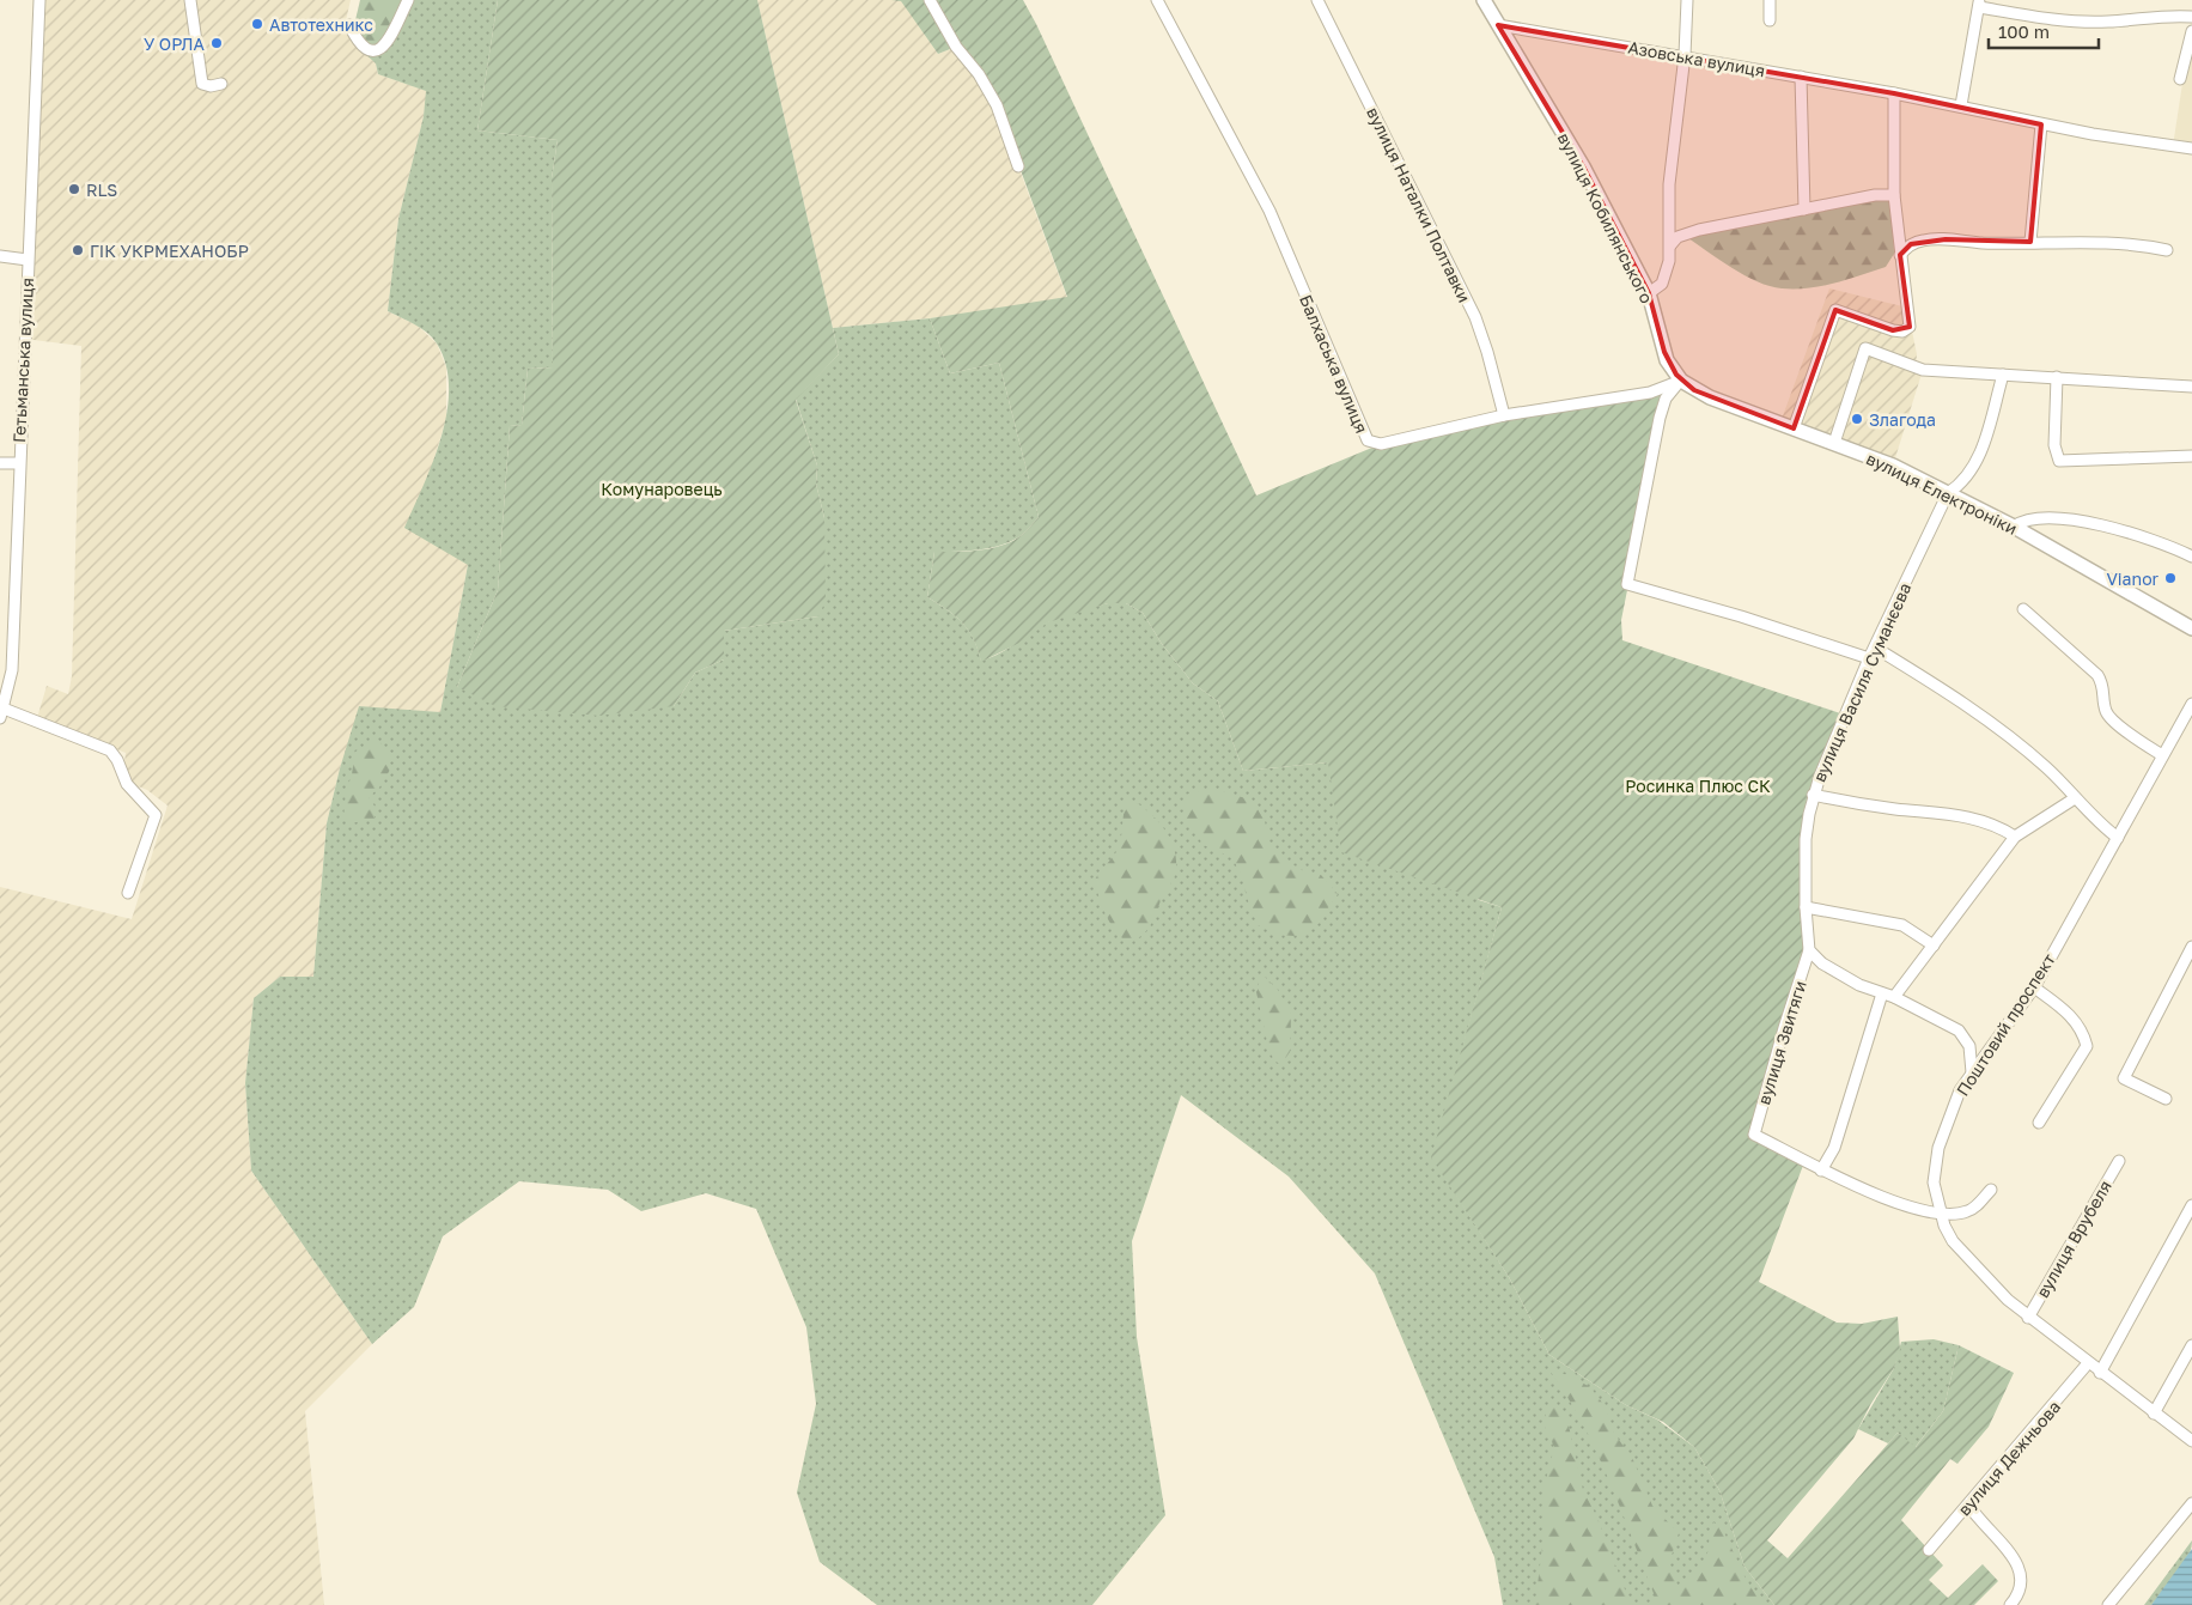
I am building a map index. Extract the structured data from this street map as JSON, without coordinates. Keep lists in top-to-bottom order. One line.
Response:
{"streets":{"main road":["вулиця Кобилянського","вулиця Електроніки"],"street":["Азовська вулиця","вулиця Наталки Полтавки","Гетьманська вулиця","Балхаська вулиця","вулиця Василя Суманєєва","Поштовий проспект","вулиця Звитяги","вулиця Врубеля","вулиця Дежньова"]},"crossings":[["Азовська вулиця","вулиця Кобилянського"],["вулиця Наталки Полтавки","Балхаська вулиця"],["вулиця Кобилянського","Балхаська вулиця"],["вулиця Кобилянського","вулиця Електроніки"],["Балхаська вулиця","вулиця Електроніки"],["вулиця Електроніки","вулиця Василя Суманєєва"],["вулиця Василя Суманєєва","вулиця Звитяги"],["Поштовий проспект","вулиця Врубеля"],["Поштовий проспект","вулиця Дежньова"]],"parks":["Комунаровець","Росинка Плюс СК"],"places":["Автотехникс","У ОРЛА","RLS","ГІК УКРМЕХАНОБР","Злагода","Vianor"],"scale_bar":"100 m"}
